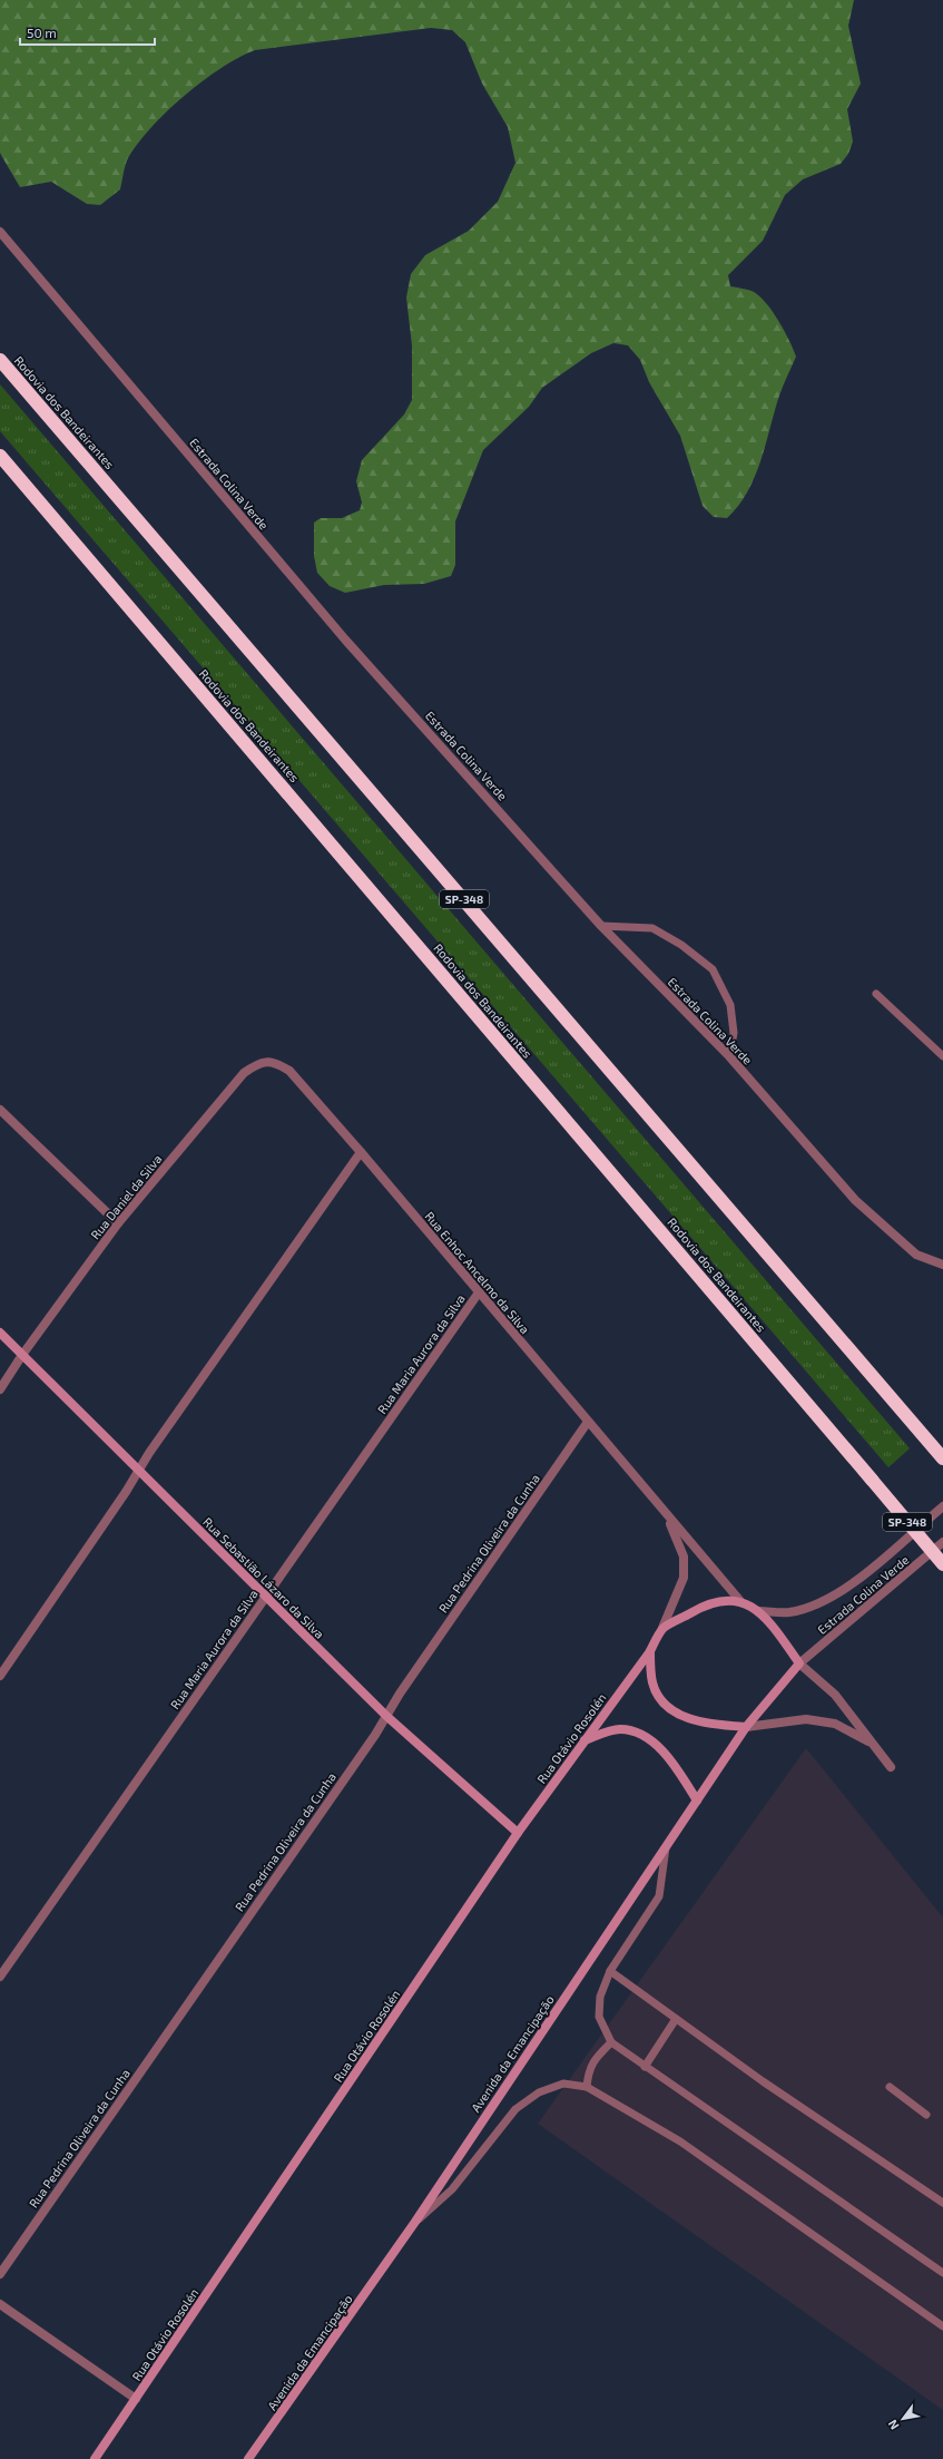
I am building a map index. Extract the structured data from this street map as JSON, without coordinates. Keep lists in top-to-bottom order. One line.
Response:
{"streets":{"highway":["Rodovia dos Bandeirantes","SP-348"],"street":["Estrada Colina Verde","Rua Daniel da Silva","Rua Enhoc Ancelmo da Silva","Rua Maria Aurora da Silva","Rua Pedrina Oliveira da Cunha","Rua Sebastião Lázaro da Silva","Rua Otávio Rosolén","Avenida da Emancipação"]},"crossings":[["Estrada Colina Verde","Rua Enhoc Ancelmo da Silva"],["Estrada Colina Verde","Rua Otávio Rosolén"],["Estrada Colina Verde","Avenida da Emancipação"],["Rua Daniel da Silva","Rua Enhoc Ancelmo da Silva"],["Rua Daniel da Silva","Rua Sebastião Lázaro da Silva"],["Rua Enhoc Ancelmo da Silva","Rua Maria Aurora da Silva"],["Rua Enhoc Ancelmo da Silva","Rua Pedrina Oliveira da Cunha"],["Rua Enhoc Ancelmo da Silva","Rua Otávio Rosolén"],["Rua Enhoc Ancelmo da Silva","Avenida da Emancipação"],["Rua Maria Aurora da Silva","Rua Sebastião Lázaro da Silva"],["Rua Pedrina Oliveira da Cunha","Rua Sebastião Lázaro da Silva"],["Rua Sebastião Lázaro da Silva","Rua Otávio Rosolén"],["Rua Otávio Rosolén","Avenida da Emancipação"]],"scale_bar":"50 m","north":"bottom left"}
